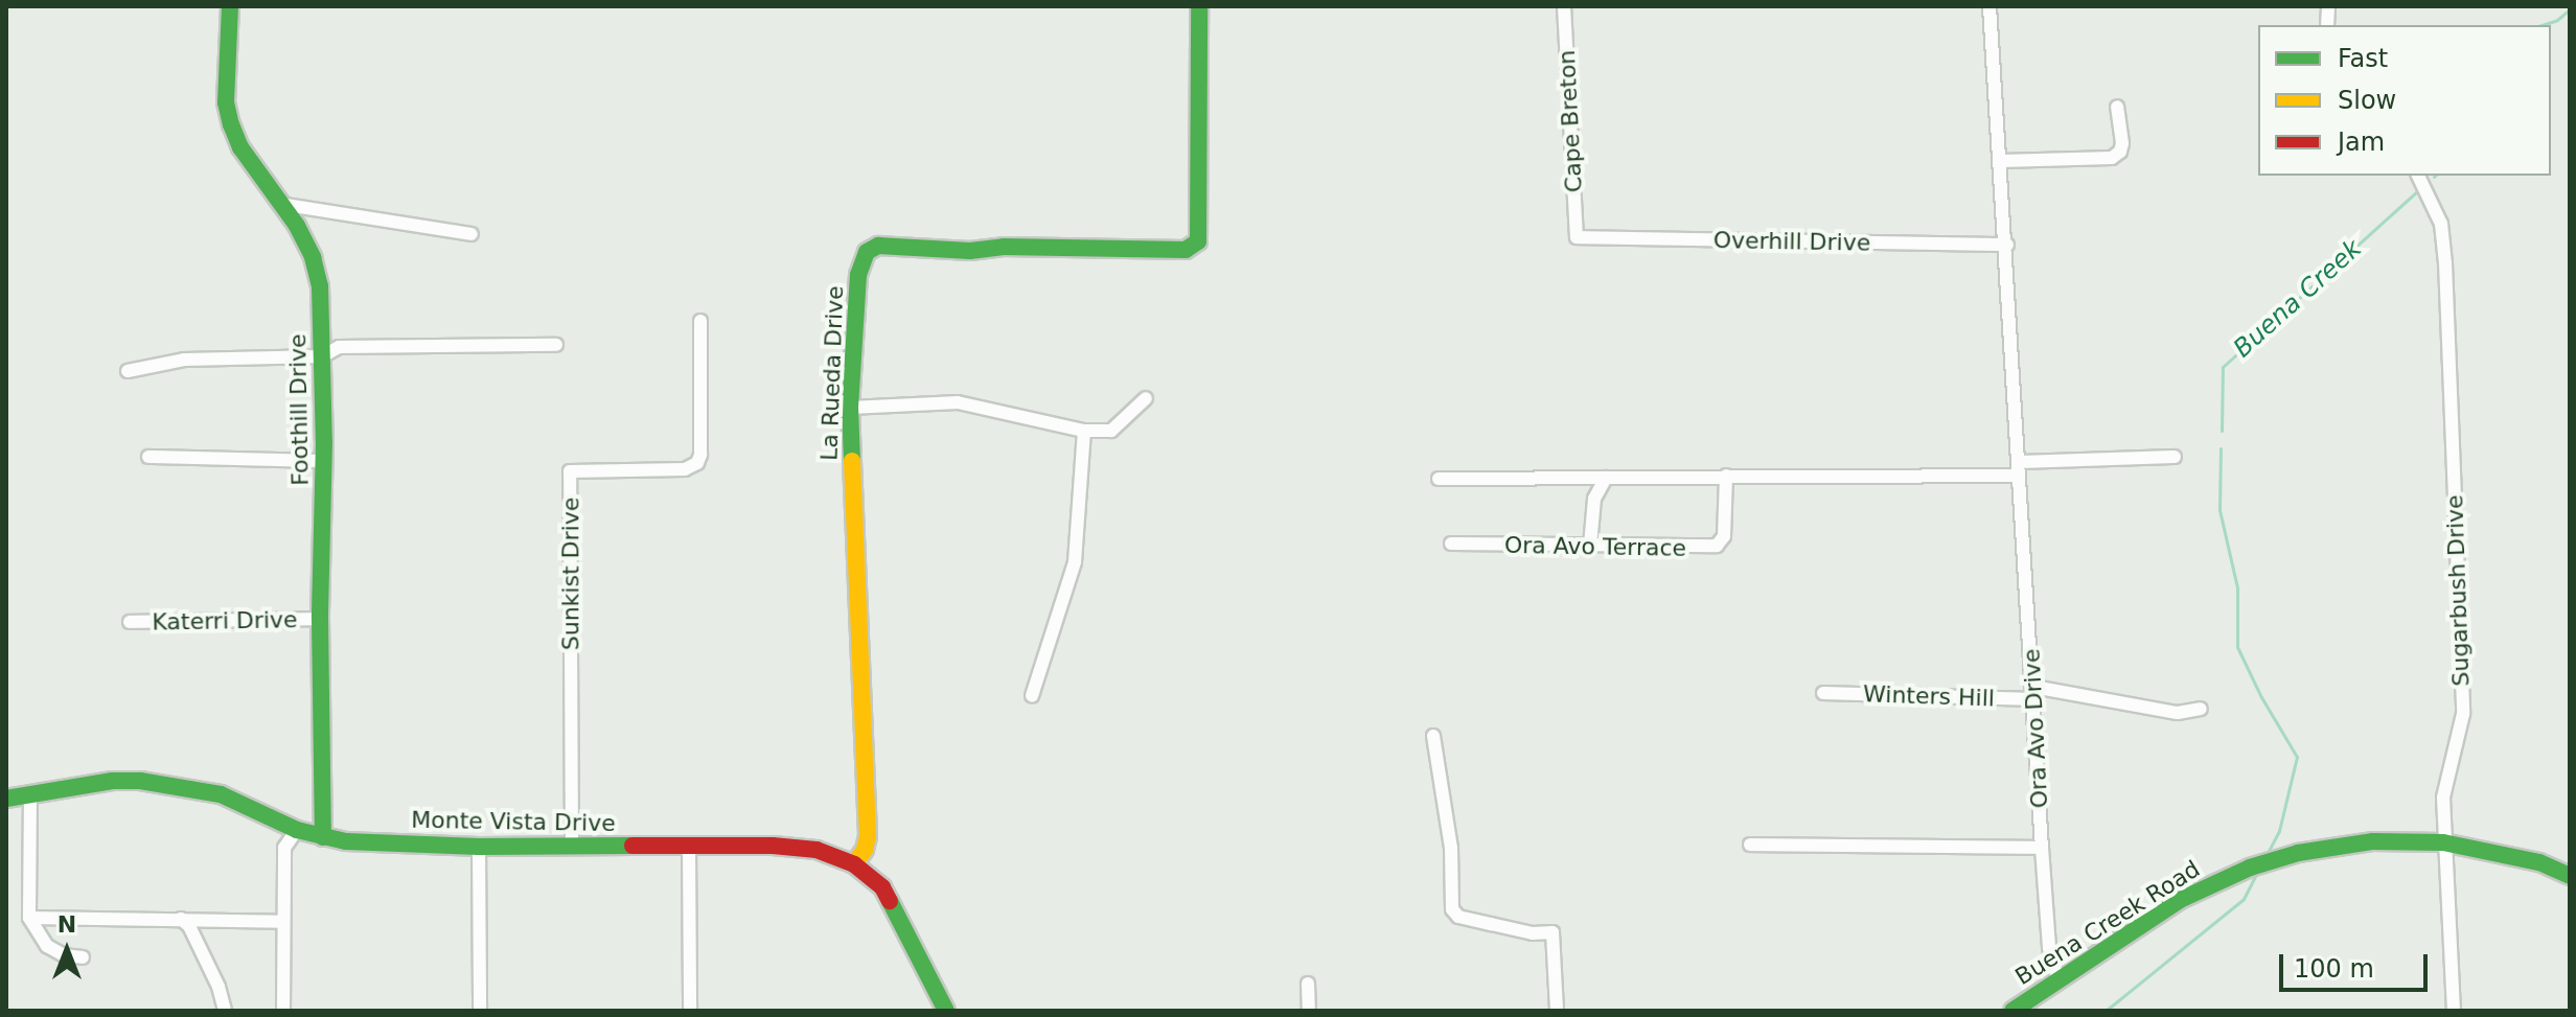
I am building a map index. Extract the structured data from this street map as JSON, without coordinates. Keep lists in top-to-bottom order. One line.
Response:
{"streets":{"main road":["La Rueda Drive","Foothill Drive","Monte Vista Drive","Buena Creek Road"],"street":["Cape Breton","Overhill Drive","Ora Avo Terrace","Sunkist Drive","Sugarbush Drive","Katerri Drive","Winters Hill","Ora Avo Drive"]},"crossings":[["Cape Breton","Overhill Drive"],["Overhill Drive","Ora Avo Drive"],["La Rueda Drive","Monte Vista Drive"],["Foothill Drive","Katerri Drive"],["Foothill Drive","Monte Vista Drive"],["Sunkist Drive","Monte Vista Drive"],["Sugarbush Drive","Buena Creek Road"],["Winters Hill","Ora Avo Drive"],["Ora Avo Drive","Buena Creek Road"]],"water":["Buena Creek"],"legend":["Fast","Slow","Jam"],"scale_bar":"100 m","north":"top"}
